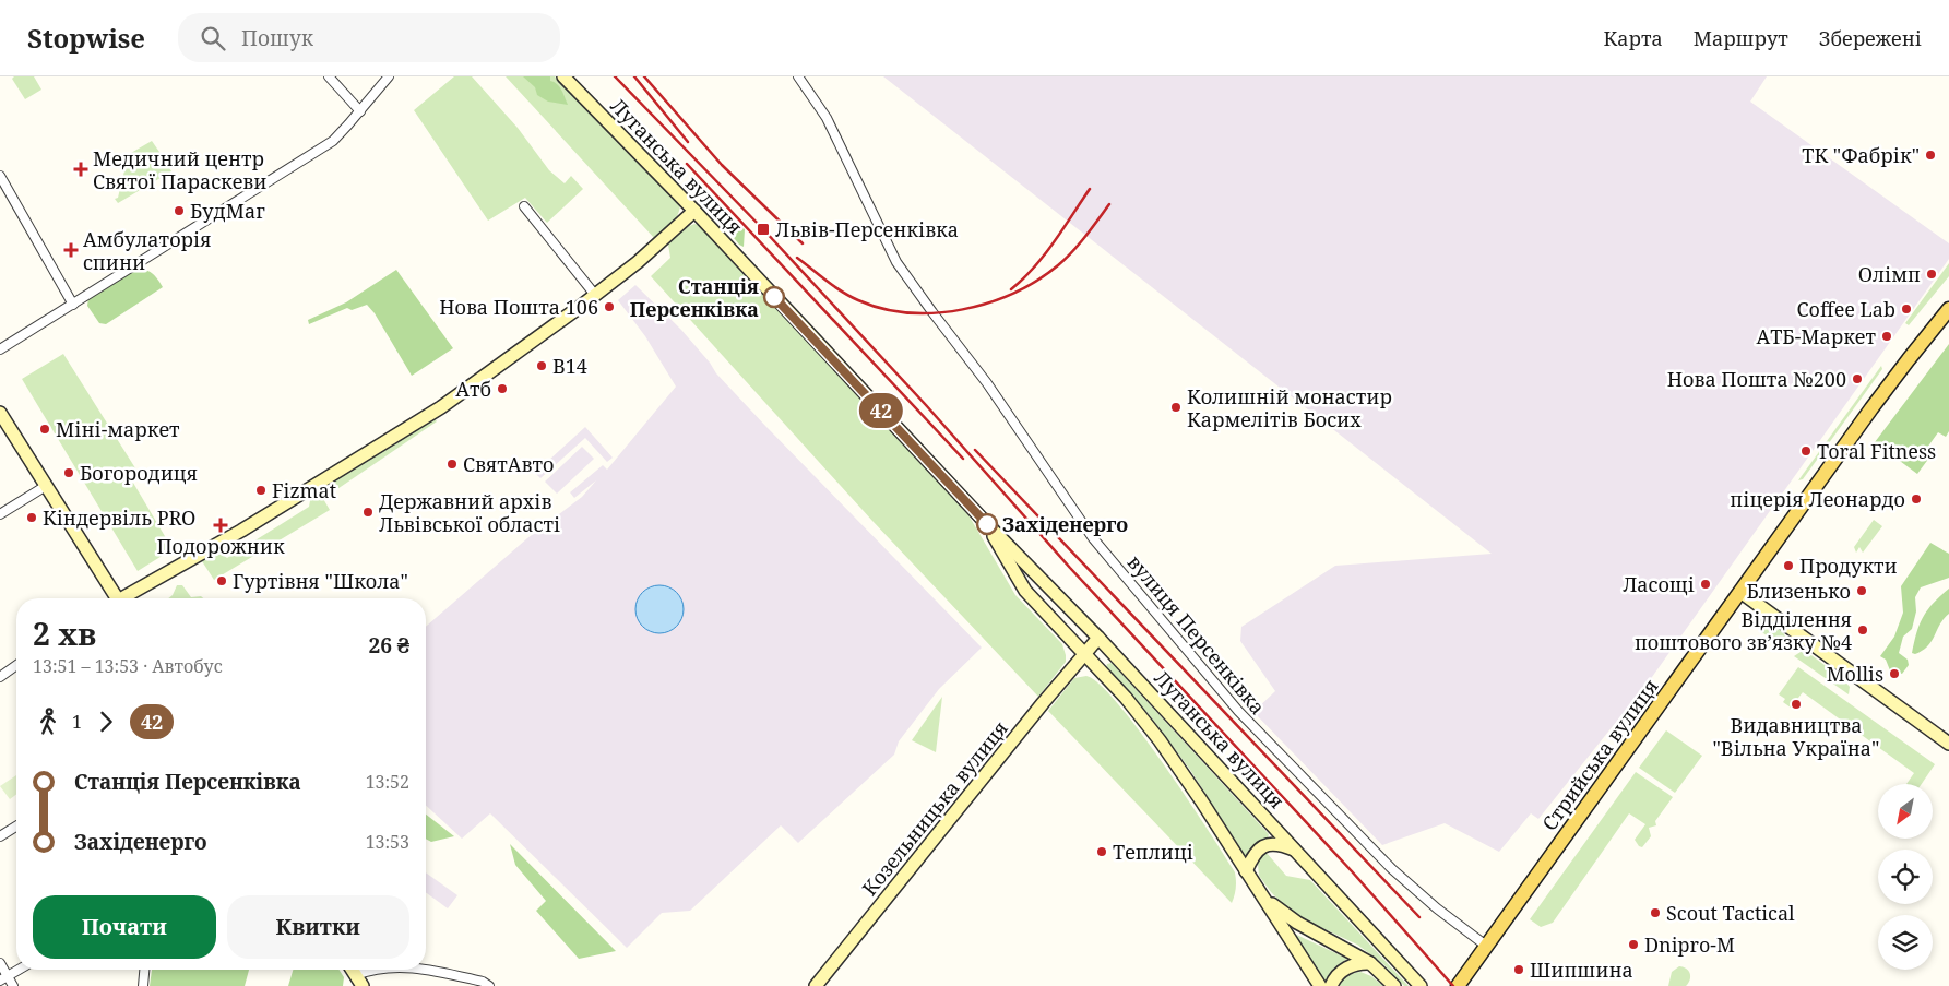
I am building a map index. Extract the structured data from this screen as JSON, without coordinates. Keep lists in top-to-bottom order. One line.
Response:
{"streets":{"main road":["Луганська вулиця","Стрийська вулиця","Козельницька вулиця"],"street":["вулиця Персенківка"]},"crossings":[["Луганська вулиця","Козельницька вулиця"],["вулиця Персенківка","Стрийська вулиця"]],"places":{"other":["ТК \"Фабрік\"","БудМаг","Олімп","Станція Персенківка","Нова Пошта 106","Coffee Lab","АТБ-Маркет","В14","Нова Пошта №200","Атб","Колишній монастир Кармелітів Босих","Міні-маркет","Toral Fitness","СвятАвто","Богородиця","Fizmat","піцерія Леонардо","Державний архів Львівської області","Кіндервіль PRO","Західенерго","Продукти","Гуртівня \"Школа\"","Ласощі","Близенько","Відділення поштового зв’язку №4","Mollis","Видавництва \"Вільна Україна\"","Теплиці","Scout Tactical","Dnipro-M","Шипшина"],"health":["Медичний центр Святої Параскеви","Амбулаторія спини","Подорожник"],"transit":["Львів-Персенківка"]},"lines":["bus line 42"],"north":"bottom left","page":{"header":"Stopwise","search":"Пошук","nav":["Карта","Маршрут","Збережені"],"on_map":"42","heading":["2 хв","13:51 – 13:53 · Автобус","26 ₴"],"legs":["1","42"],"list":[{"name":"Станція Персенківка","value":"13:52"},{"name":"Західенерго","value":"13:53"}],"buttons":["Почати","Квитки"]}}
